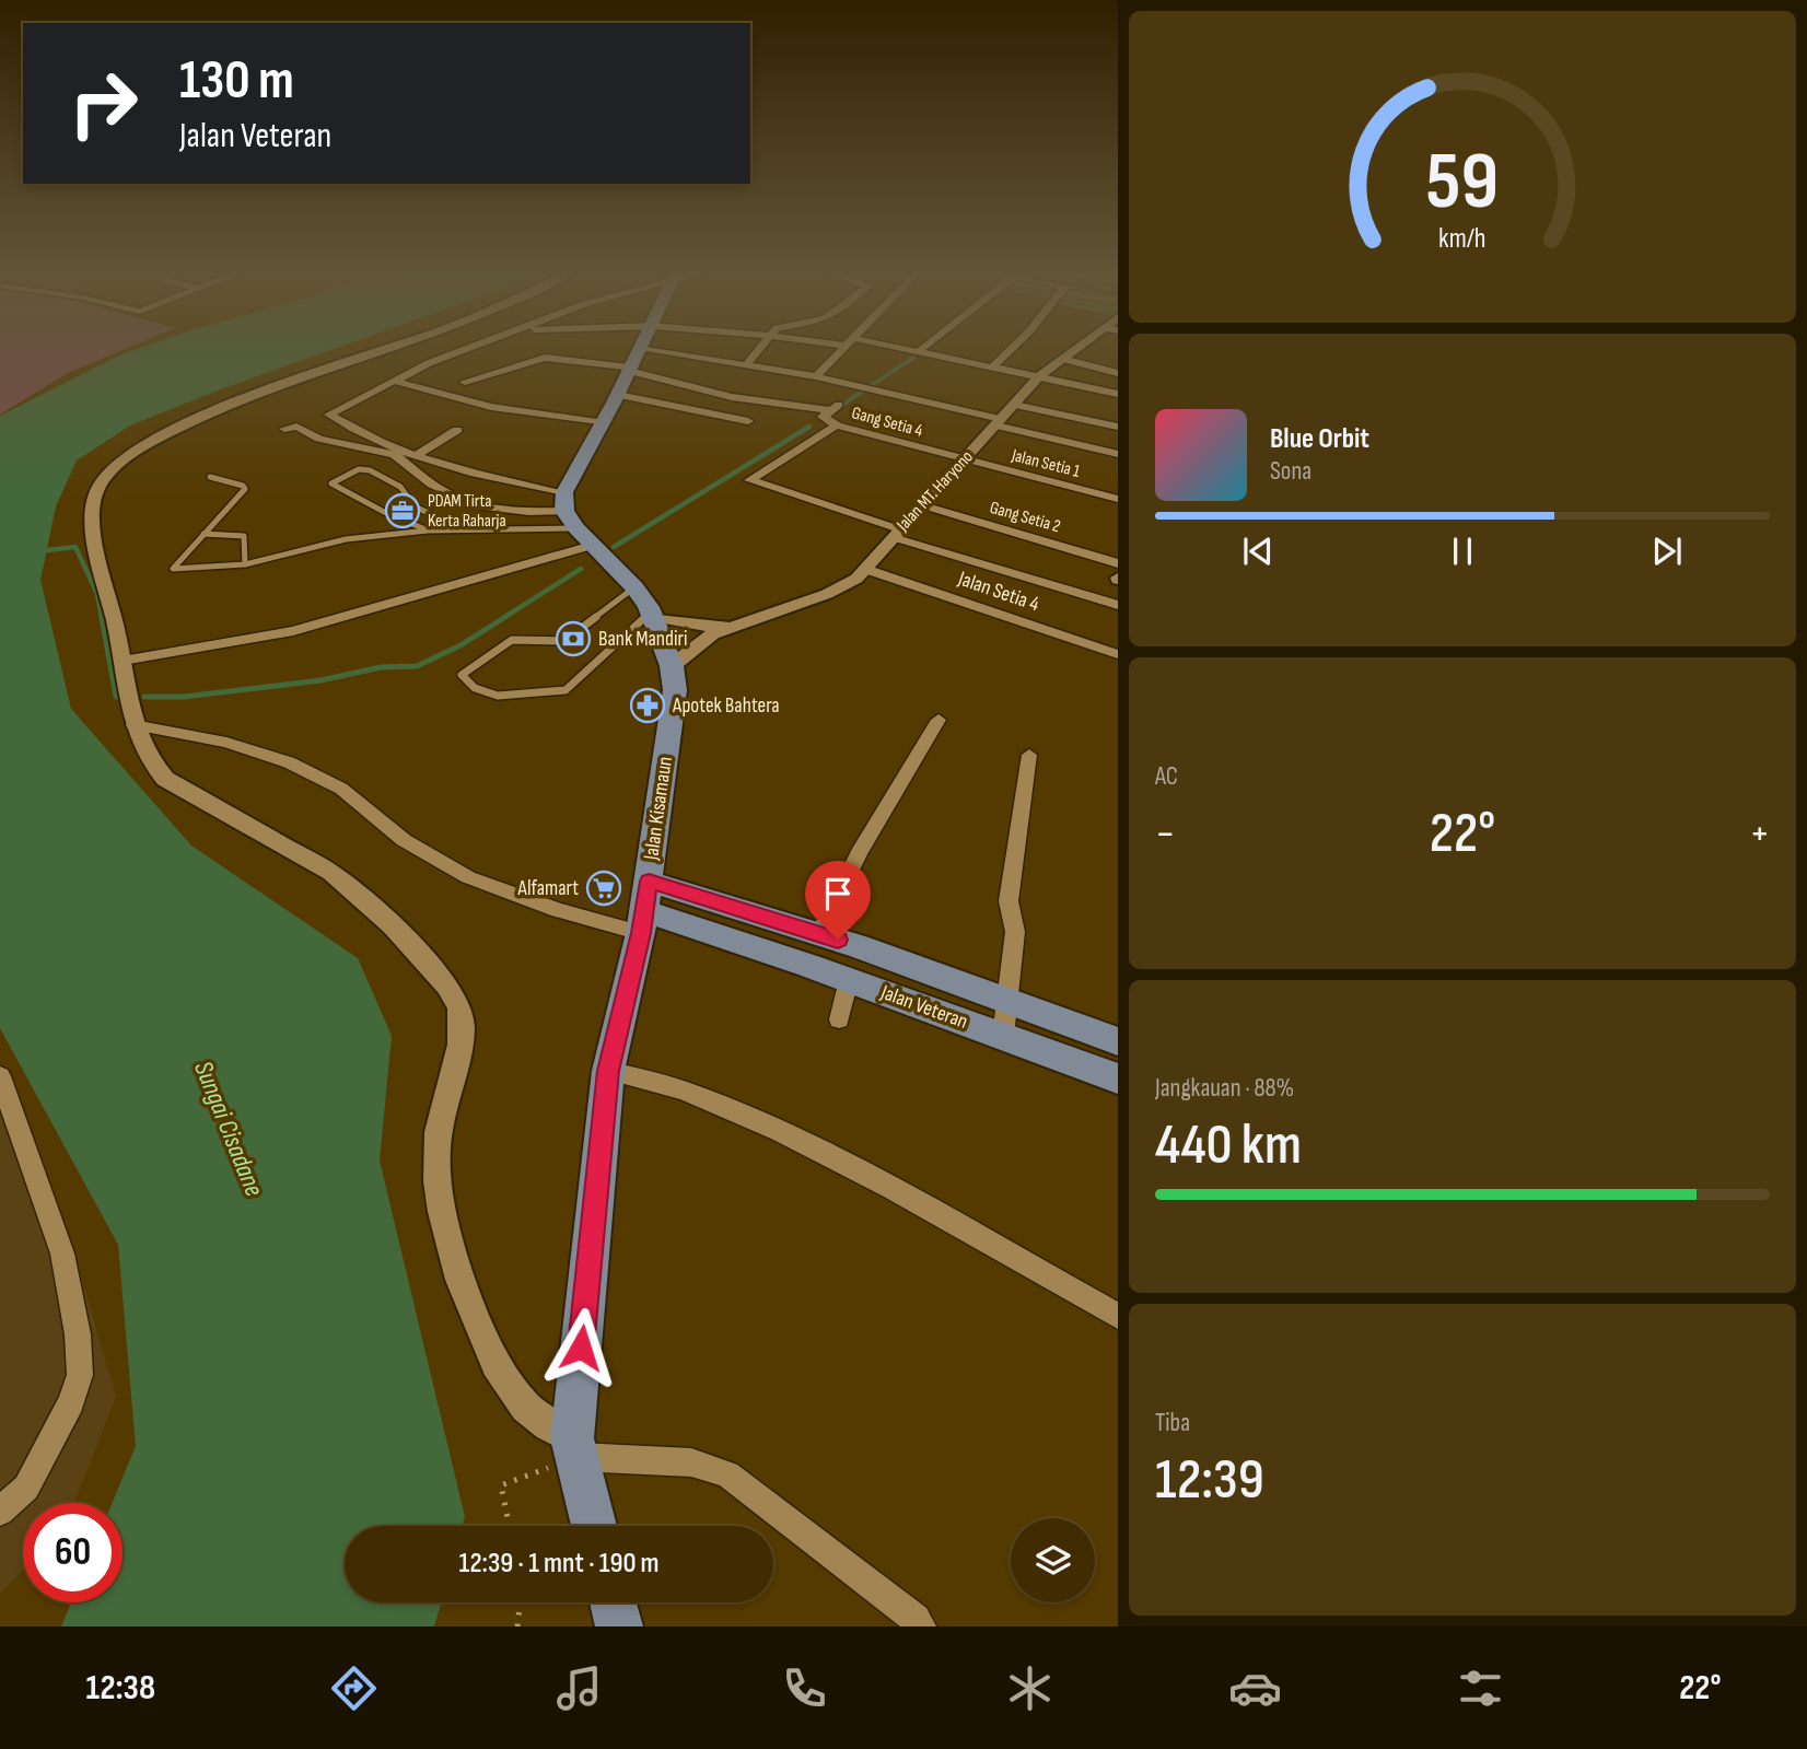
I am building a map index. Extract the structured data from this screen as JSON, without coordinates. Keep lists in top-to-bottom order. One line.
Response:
{"streets":{"main road":["Jalan Kisamaun","Jalan Veteran"],"street":["Gang Setia 4","Jalan Setia 1","Jalan MT. Haryono","Gang Setia 2","Jalan Setia 4"]},"crossings":[["Gang Setia 4","Jalan Setia 1"],["Gang Setia 4","Jalan MT. Haryono"],["Jalan Setia 1","Jalan MT. Haryono"],["Jalan MT. Haryono","Gang Setia 2"],["Jalan MT. Haryono","Jalan Setia 4"],["Jalan MT. Haryono","Jalan Kisamaun"],["Jalan Kisamaun","Jalan Veteran"]],"water":["Sungai Cisadane"],"places":{"office":["PDAM Tirta Kerta Raharja"],"bank":["Bank Mandiri"],"pharmacy":["Apotek Bahtera"],"supermarket":["Alfamart"]},"page":{"turn":["130 m","Jalan Veteran"],"song":["Blue Orbit","Sona"],"tile":["AC",["Jangkauan · 88%","440 km"],["Tiba","12:39"]],"heat":["−","22°","+"],"limit":"60","trip":"12:39 · 1 mnt · 190 m","tabs":["12:38","22°"],"gauge":["59","km/h"]}}
